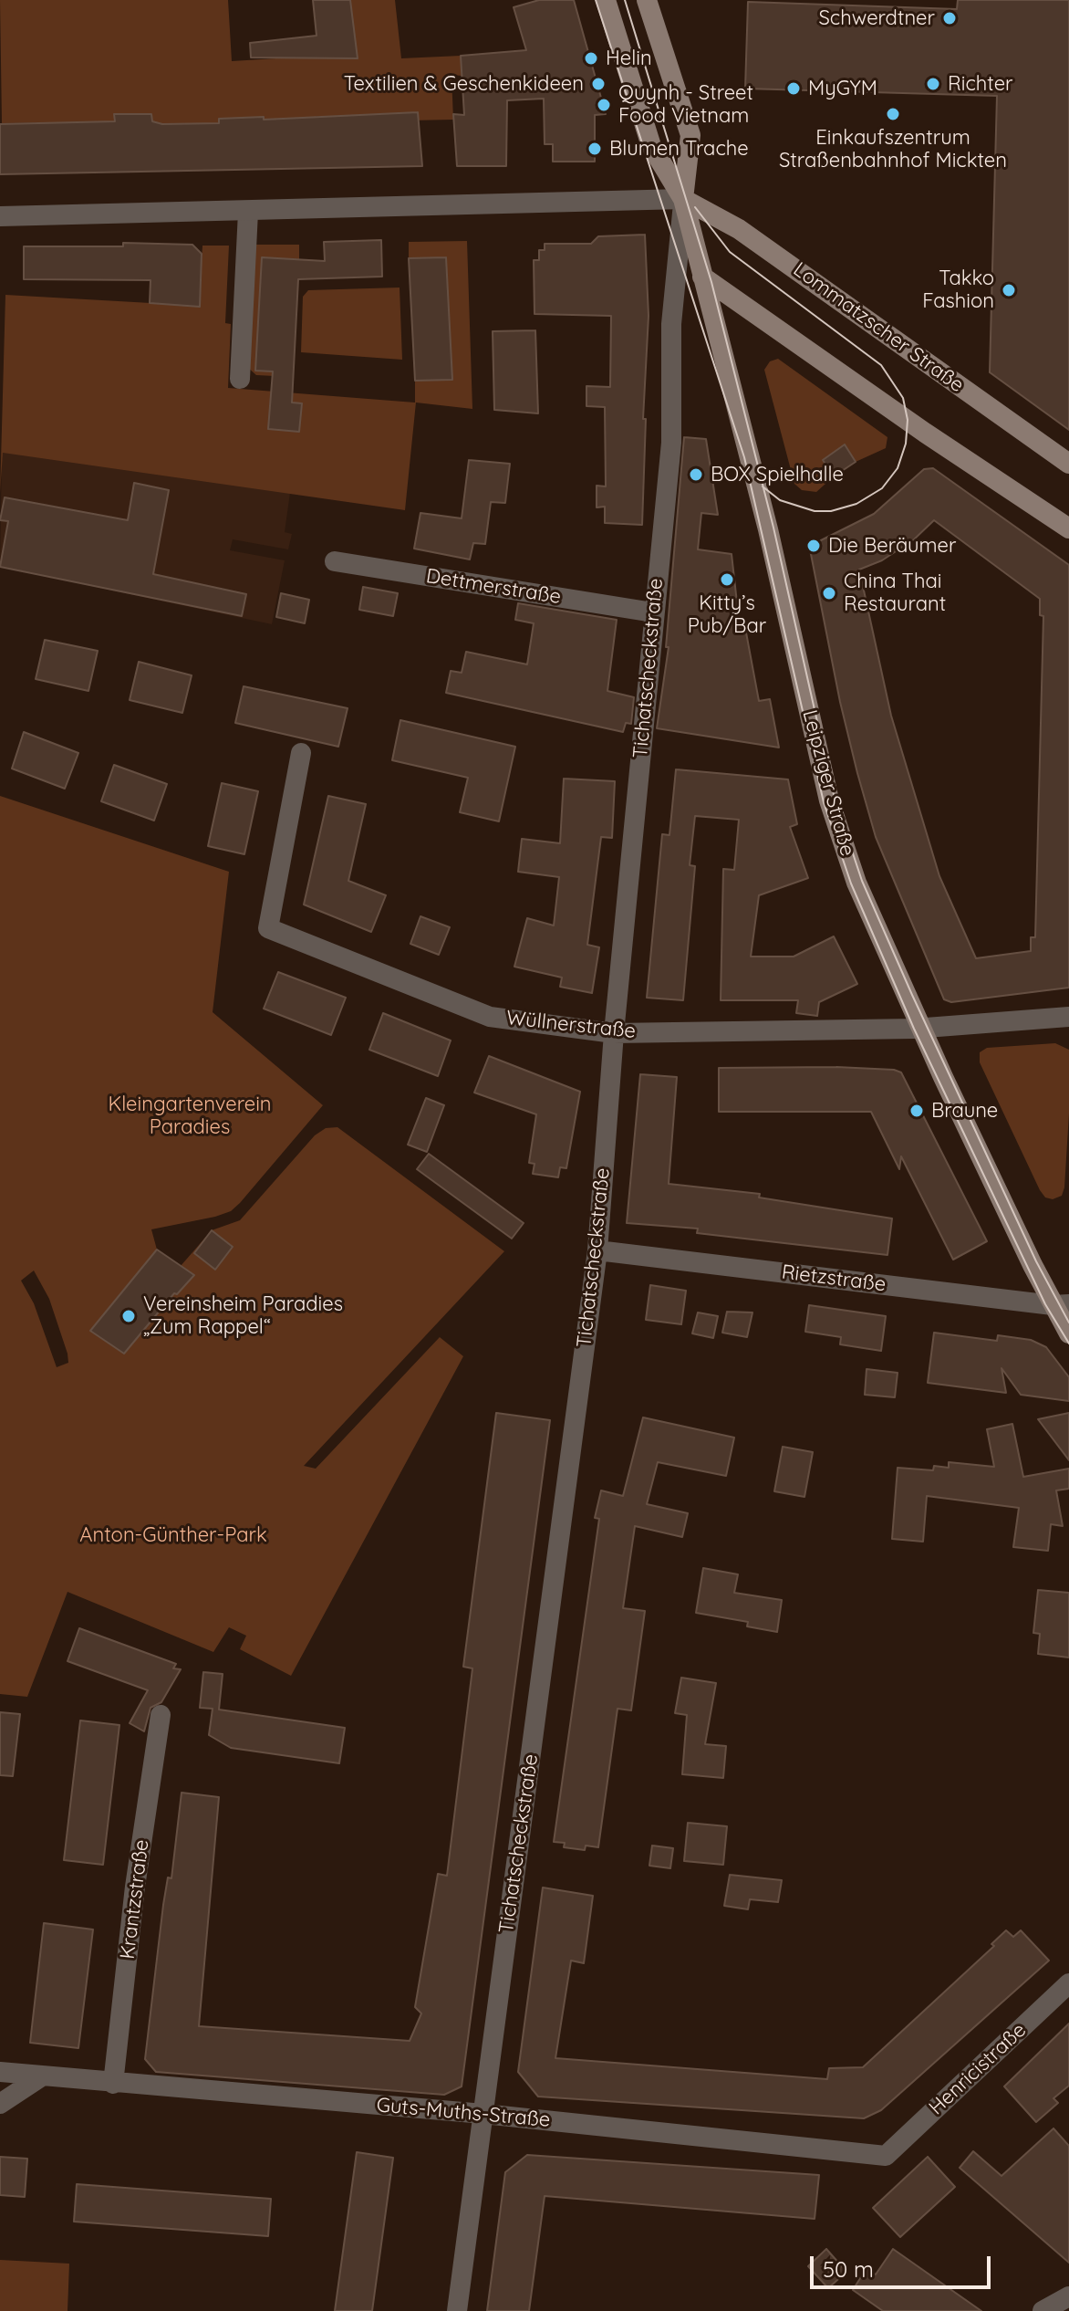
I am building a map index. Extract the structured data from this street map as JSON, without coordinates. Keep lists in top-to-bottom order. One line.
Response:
{"streets":{"main road":["Lommatzscher Straße","Leipziger Straße"],"street":["Dettmerstraße","Tichatscheckstraße","Wüllnerstraße","Rietzstraße","Krantzstraße","Henricistraße","Guts-Muths-Straße"]},"crossings":[["Lommatzscher Straße","Tichatscheckstraße"],["Lommatzscher Straße","Leipziger Straße"],["Dettmerstraße","Tichatscheckstraße"],["Tichatscheckstraße","Leipziger Straße"],["Tichatscheckstraße","Wüllnerstraße"],["Tichatscheckstraße","Rietzstraße"],["Tichatscheckstraße","Guts-Muths-Straße"],["Leipziger Straße","Wüllnerstraße"],["Leipziger Straße","Rietzstraße"],["Krantzstraße","Guts-Muths-Straße"],["Henricistraße","Guts-Muths-Straße"]],"parks":["Kleingartenverein Paradies","Anton-Günther-Park"],"places":["Schwerdtner","Helin","Textilien & Geschenkideen","Richter","MyGYM","Quynh - Street Food Vietnam","Einkaufszentrum Straßenbahnhof Mickten","Blumen Trache","Takko Fashion","BOX Spielhalle","Die Beräumer","Kitty’s Pub/Bar","China Thai Restaurant","Braune","Vereinsheim Paradies „Zum Rappel“"],"scale_bar":"50 m"}
